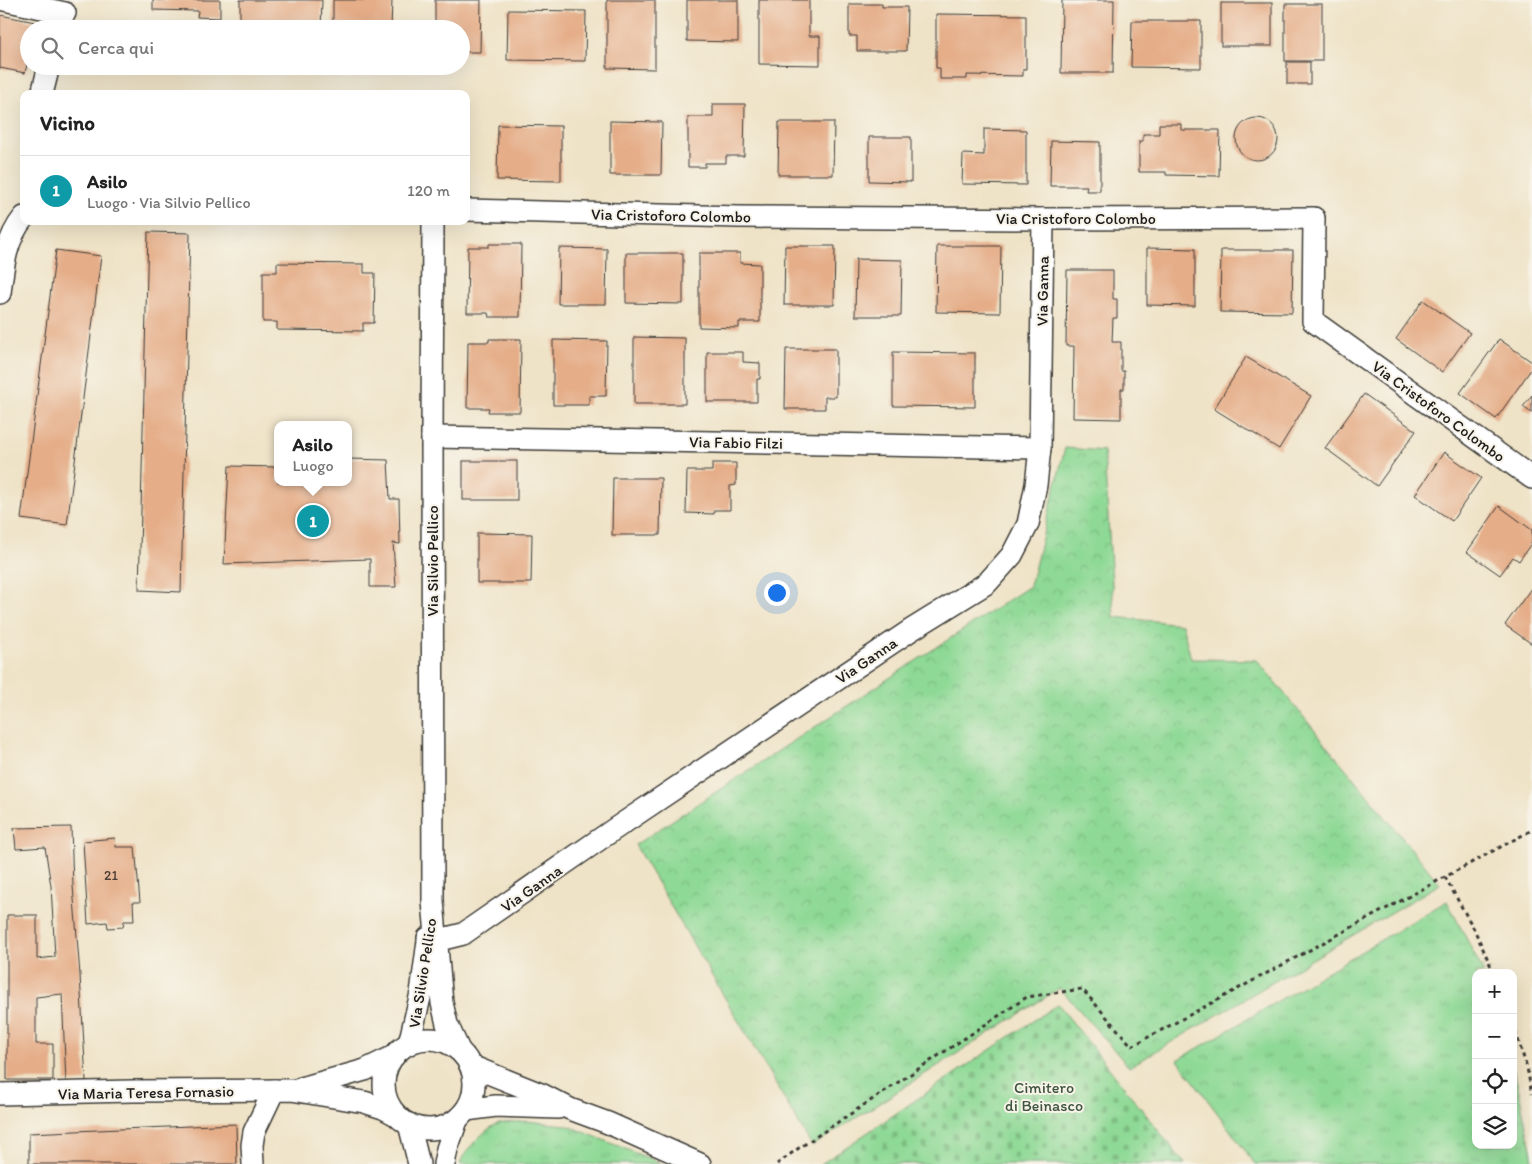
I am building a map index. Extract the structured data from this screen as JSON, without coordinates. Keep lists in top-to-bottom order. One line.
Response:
{"streets":{"street":["Via Cristoforo Colombo","Via Ganna","Via Fabio Filzi","Via Silvio Pellico","Via Maria Teresa Fornasio"]},"crossings":[["Via Cristoforo Colombo","Via Ganna"],["Via Ganna","Via Fabio Filzi"],["Via Ganna","Via Silvio Pellico"],["Via Fabio Filzi","Via Silvio Pellico"],["Via Silvio Pellico","Via Maria Teresa Fornasio"]],"parks":["Cimitero di Beinasco"],"house_numbers":["21"],"page":{"search":"Cerca qui","heading":"Vicino","list":[{"mark":"1","name":"Asilo","note":"Luogo · Via Silvio Pellico","value":"120 m"}],"popup":["Asilo","Luogo"],"pins":"1","map_buttons":["+","−"]}}
